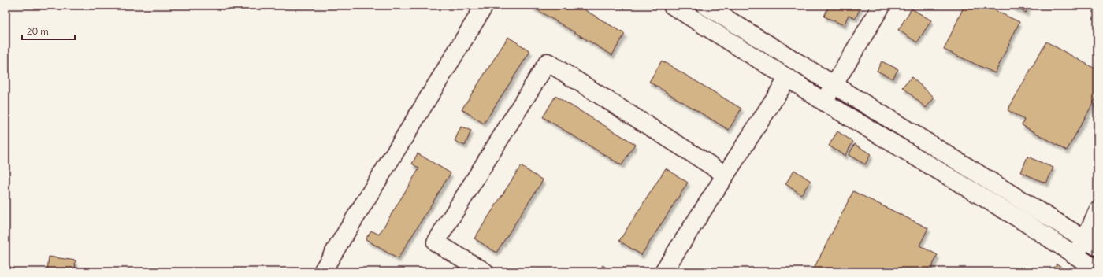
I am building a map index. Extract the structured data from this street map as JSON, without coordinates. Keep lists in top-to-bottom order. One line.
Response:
{"scale_bar":"20 m"}
